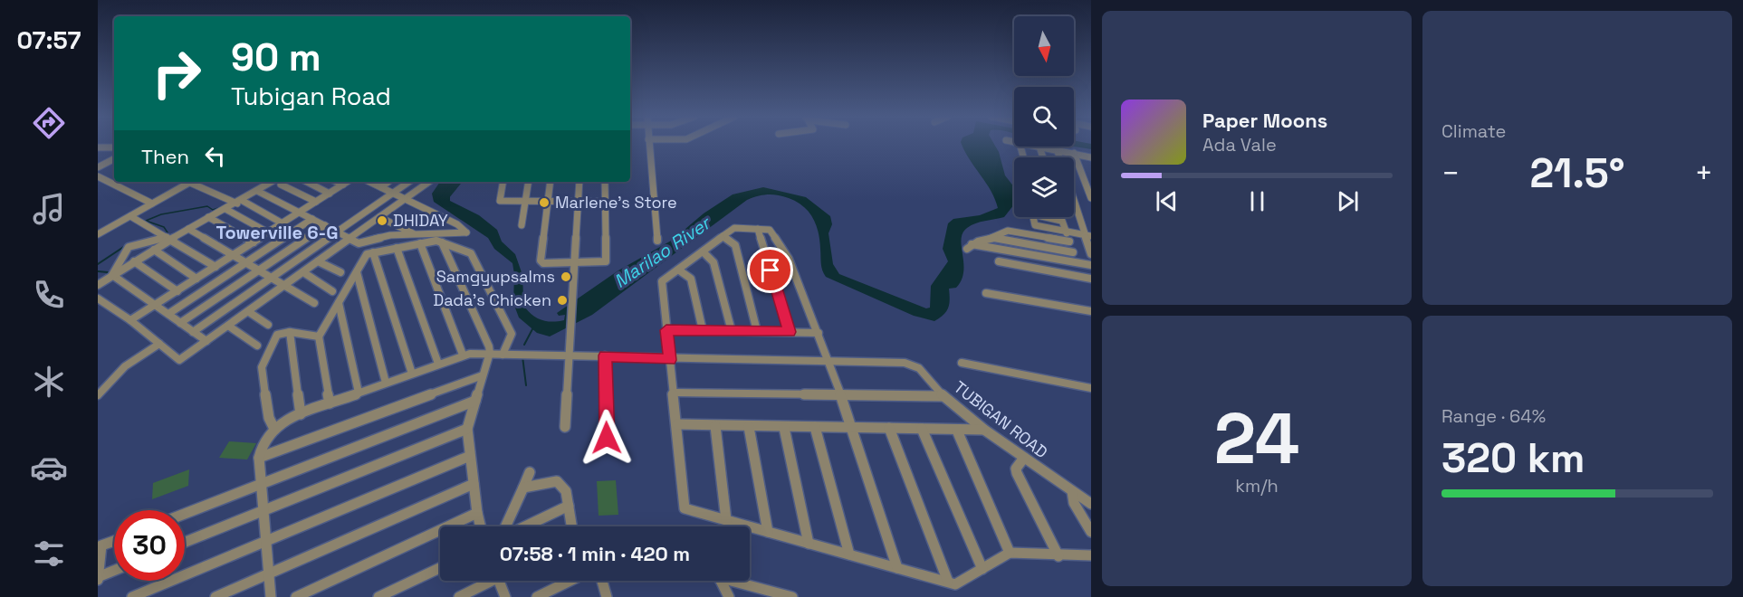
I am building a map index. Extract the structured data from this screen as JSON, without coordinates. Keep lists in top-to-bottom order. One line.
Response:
{"streets":{"street":["TUBIGAN ROAD"]},"districts":["Towerville 6-G"],"water":["Marilao River"],"places":["Marlene's Store","DHIDAY","Samgyupsalms","Dada’s Chicken"],"north":"bottom","page":{"tabs":"07:57","tile":["Climate",["24","km/h"],["Range · 64%","320 km"]],"turn":["90 m","Tubigan Road"],"song":["Paper Moons","Ada Vale"],"then":"Then","heat":["−","21.5°","+"],"limit":"30","trip":"07:58 · 1 min · 420 m"}}
